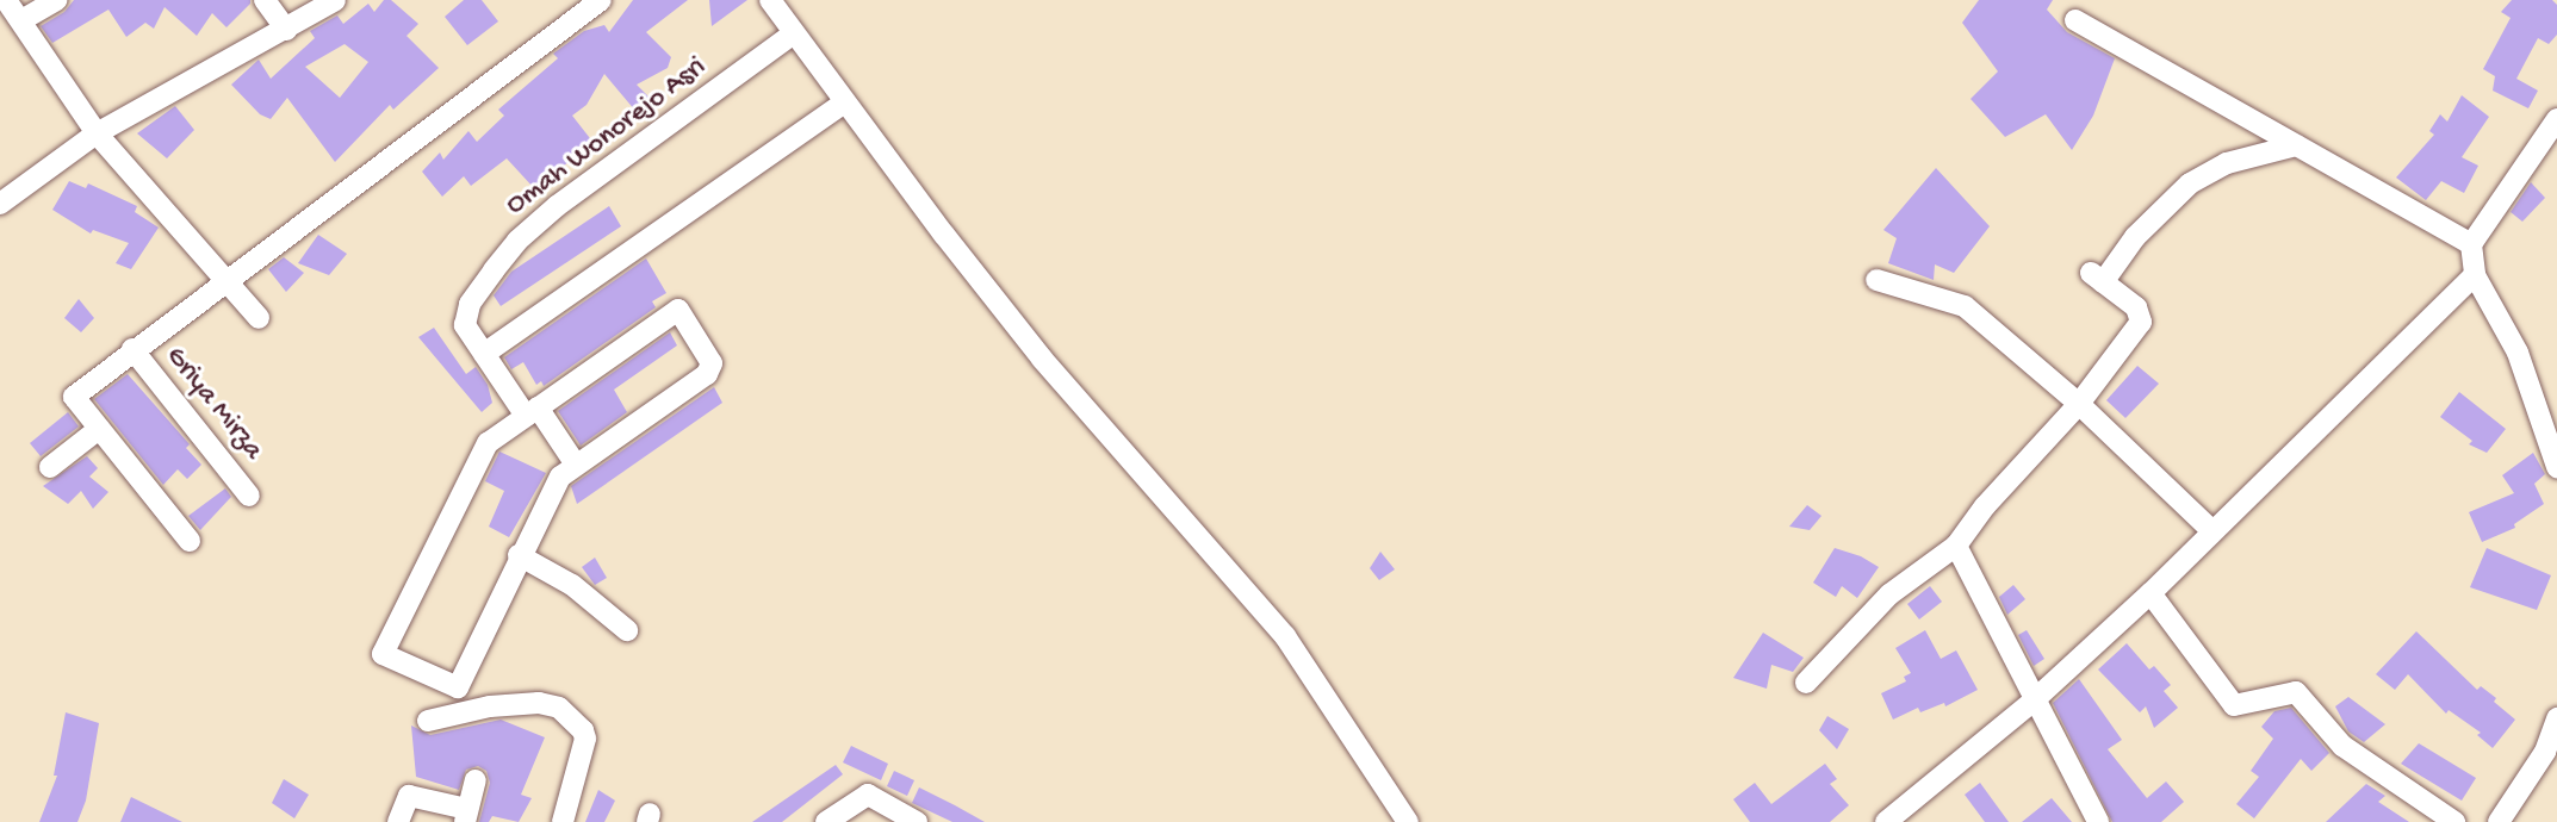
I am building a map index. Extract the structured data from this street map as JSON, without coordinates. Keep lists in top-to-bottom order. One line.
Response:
{"streets":{"street":["Omah Wonorejo Asri","Griya Mirza"]}}
